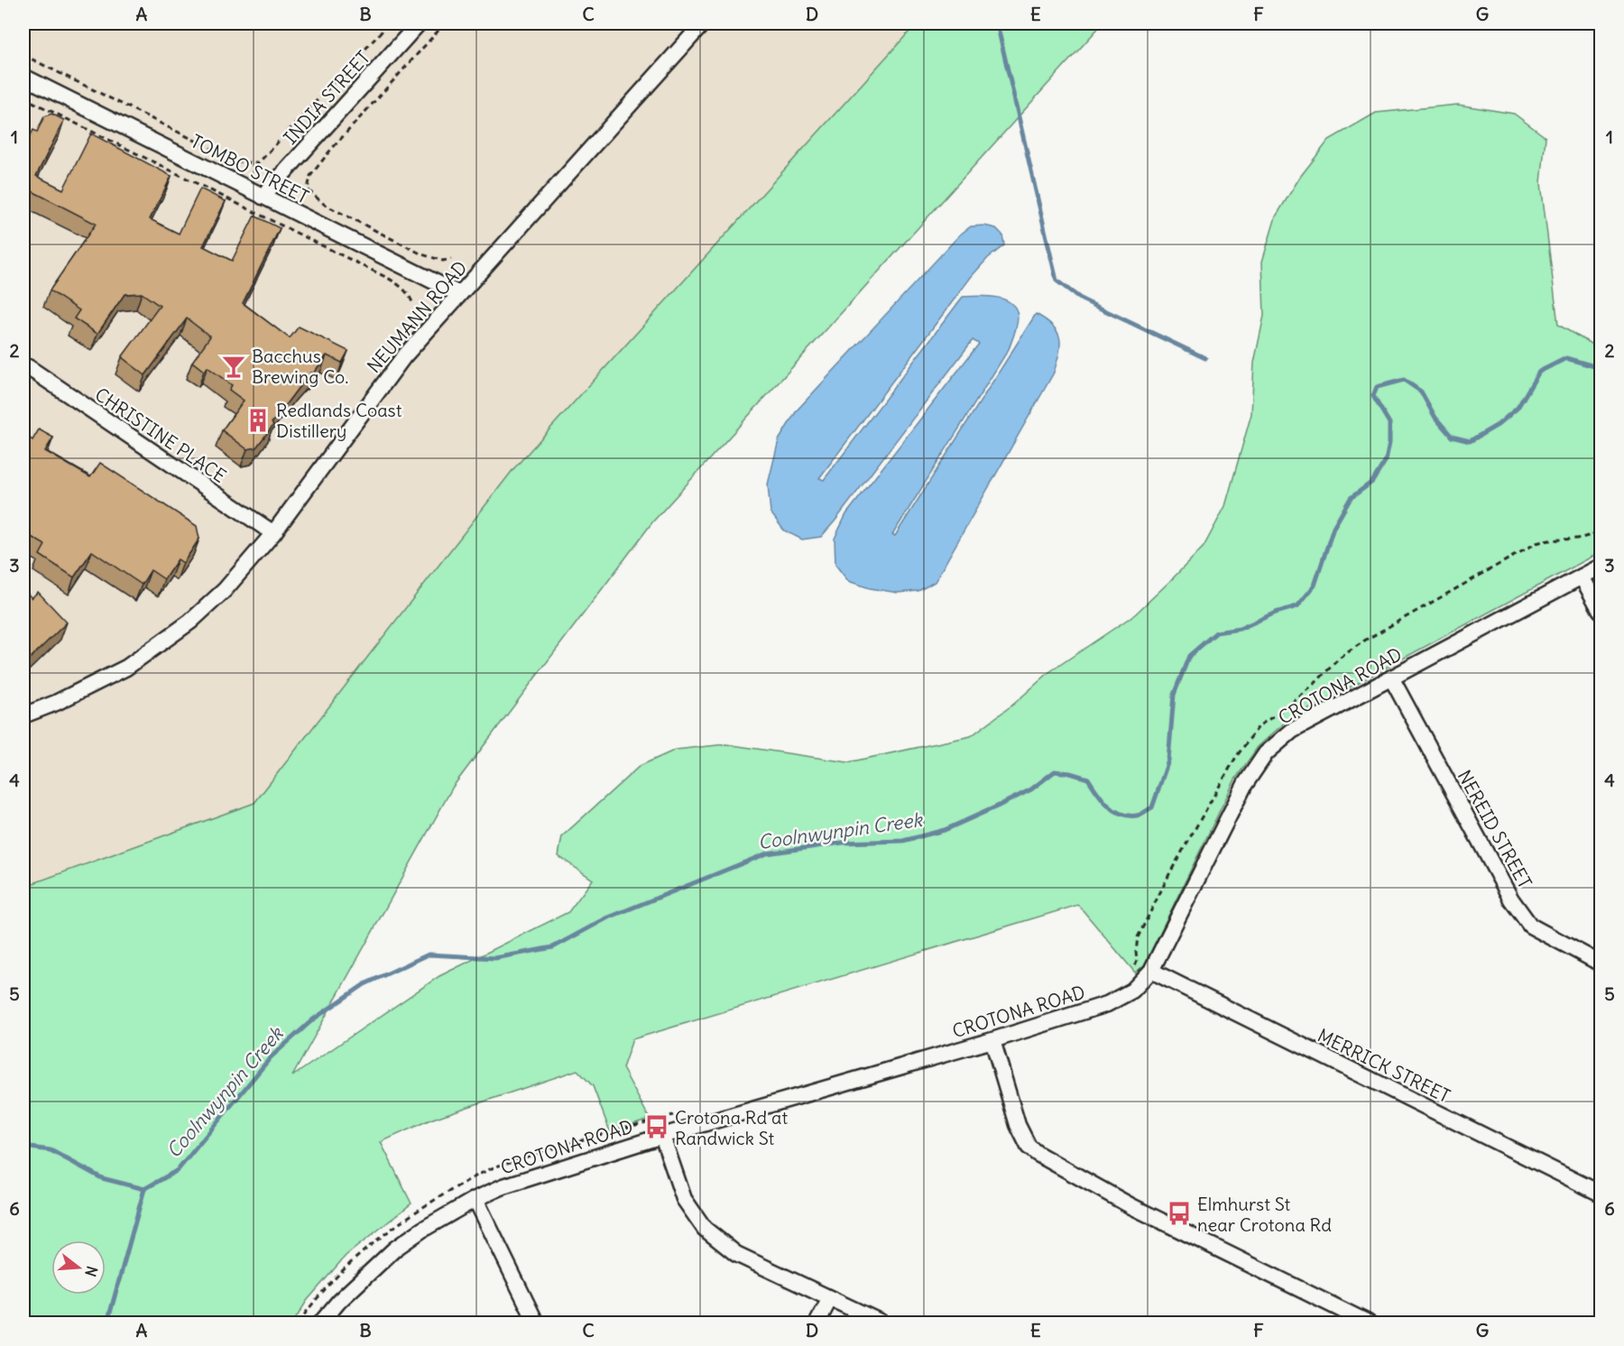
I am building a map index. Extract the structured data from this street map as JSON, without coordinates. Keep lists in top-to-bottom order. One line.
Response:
{"streets":{"street":["INDIA STREET","TOMBO STREET","NEUMANN ROAD","CHRISTINE PLACE","CROTONA ROAD","NEREID STREET","MERRICK STREET"]},"crossings":[["INDIA STREET","TOMBO STREET"],["TOMBO STREET","NEUMANN ROAD"],["NEUMANN ROAD","CHRISTINE PLACE"],["CROTONA ROAD","NEREID STREET"],["CROTONA ROAD","MERRICK STREET"]],"water":["Coolnwynpin Creek"],"places":{"bar":["Bacchus Brewing Co."],"building":["Redlands Coast Distillery"],"bus stop":["Crotona Rd at Randwick St","Elmhurst St near Crotona Rd"]},"north":"right","grid":{"columns":["A","B","C","D","E","F","G"],"rows":["1","2","3","4","5","6"]}}
